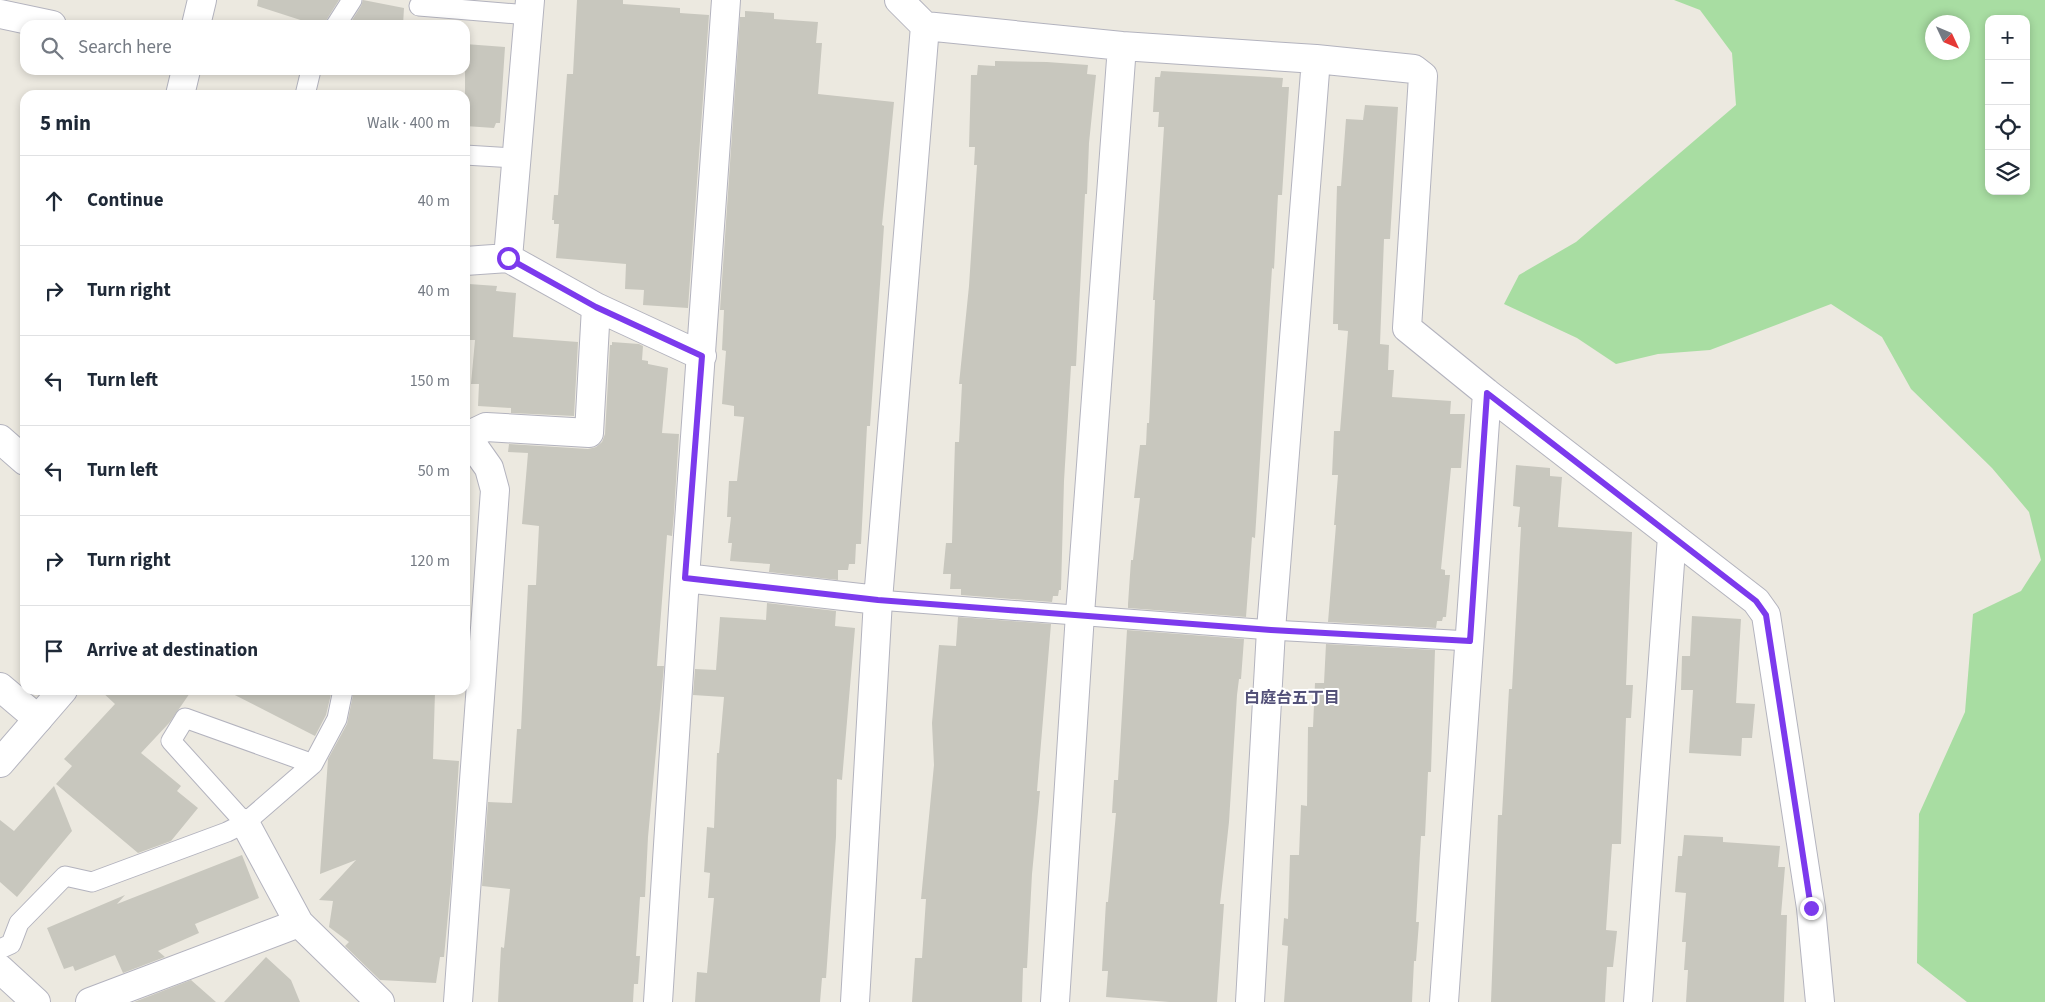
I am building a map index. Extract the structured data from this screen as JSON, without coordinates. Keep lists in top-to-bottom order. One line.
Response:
{"districts":["白庭台五丁目"],"north":"bottom right","page":{"map_buttons":["+","−"],"search":"Search here","heading":["5 min","Walk · 400 m"],"list":[["Continue","40 m"],["Turn right","40 m"],["Turn left","150 m"],["Turn left","50 m"],["Turn right","120 m"],"Arrive at destination"]}}
